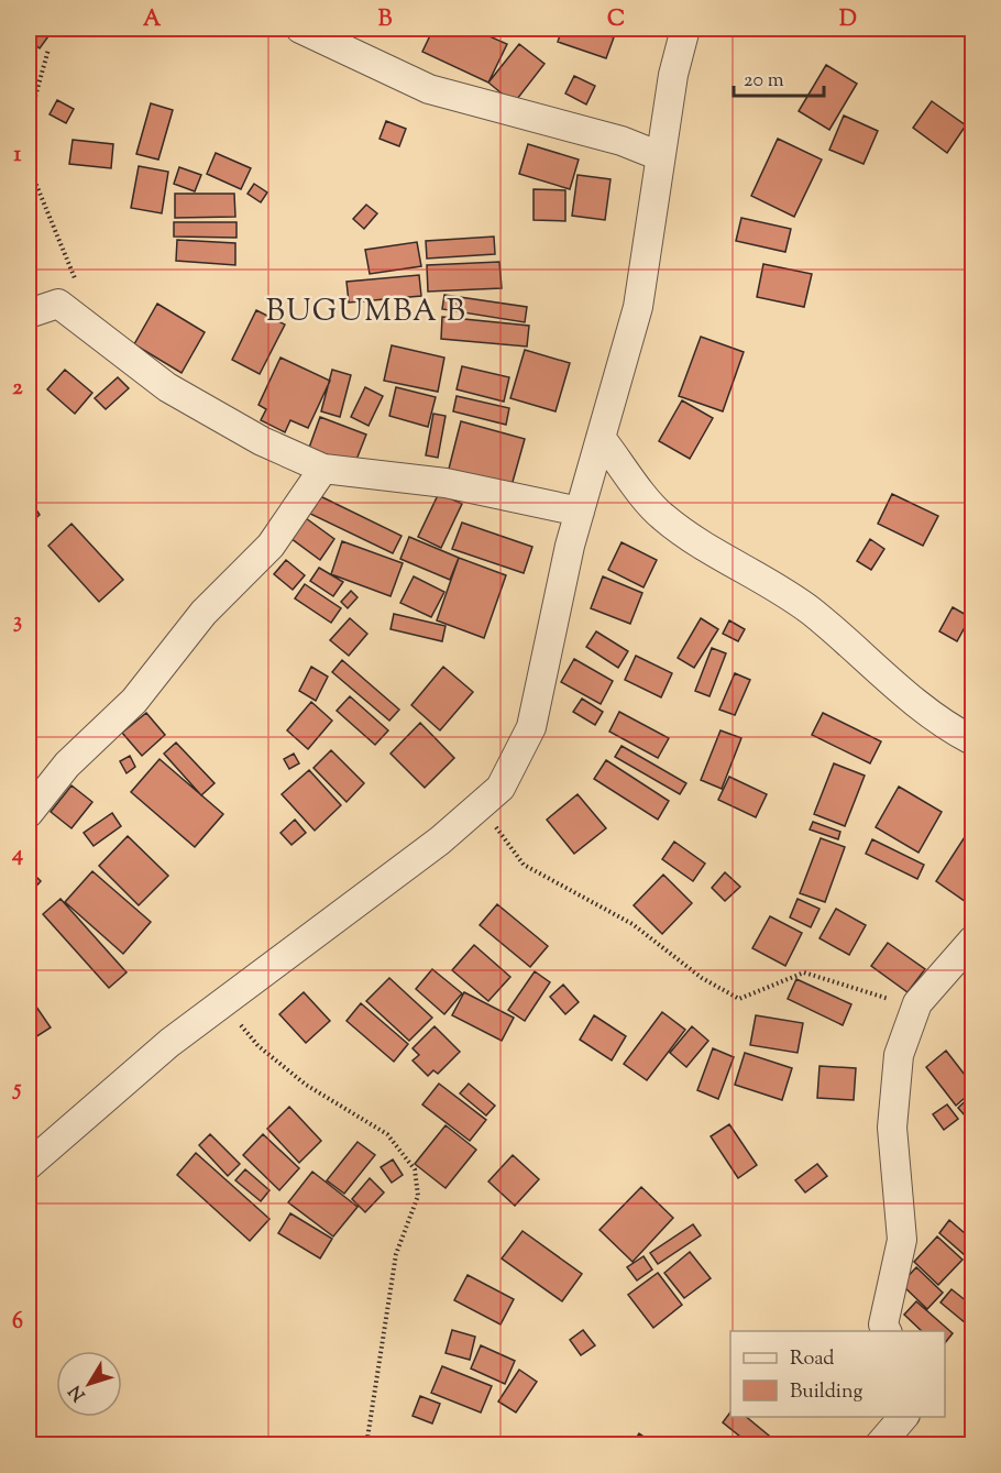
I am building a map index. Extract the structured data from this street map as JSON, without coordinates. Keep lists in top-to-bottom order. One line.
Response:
{"districts":["BUGUMBA B"],"legend":["Road","Building"],"scale_bar":"20 m","north":"bottom left","grid":{"columns":["A","B","C","D"],"rows":["1","2","3","4","5","6"]}}
